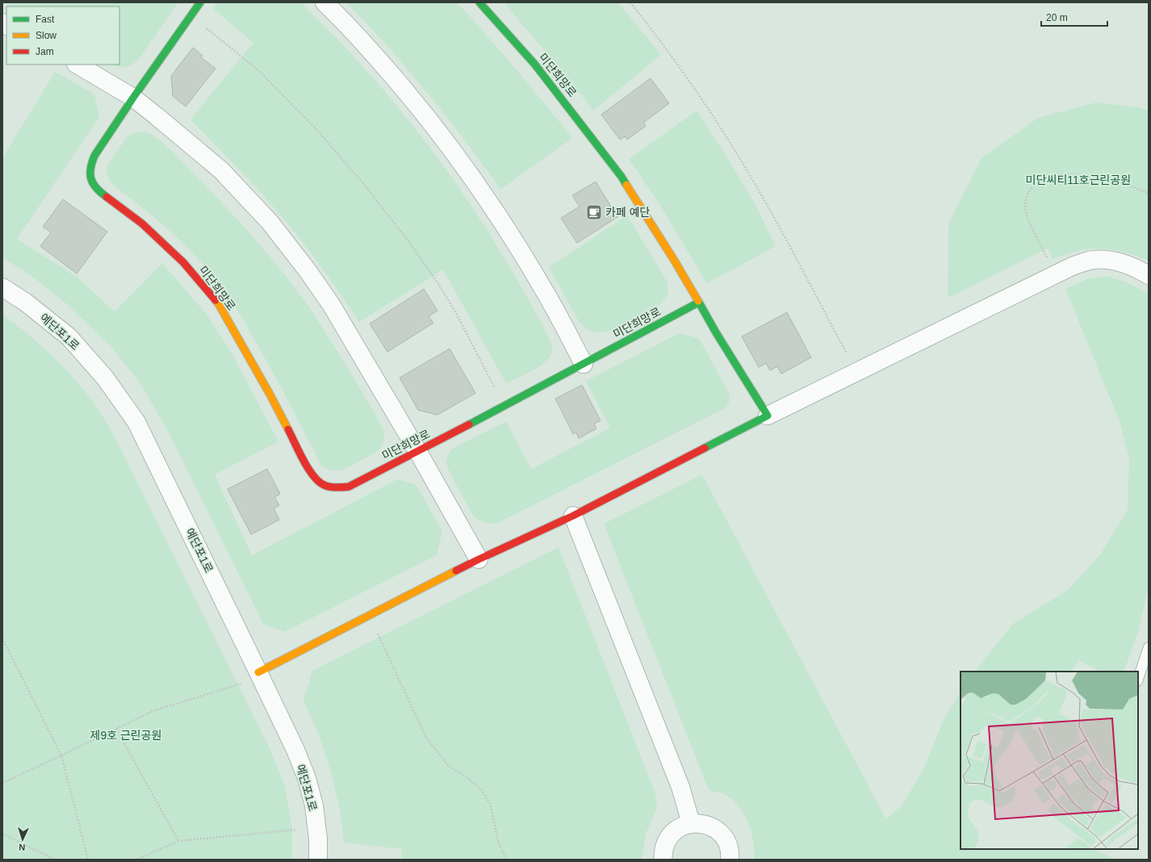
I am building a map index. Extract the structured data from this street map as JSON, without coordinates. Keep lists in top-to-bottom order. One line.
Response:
{"streets":{"street":["미단희망로","예단포1로"]},"parks":["미단씨티11호근린공원","제9호 근린공원"],"places":{"cafe":["카페 예단"]},"legend":["Fast","Slow","Jam"],"scale_bar":"20 m","north":"bottom"}
